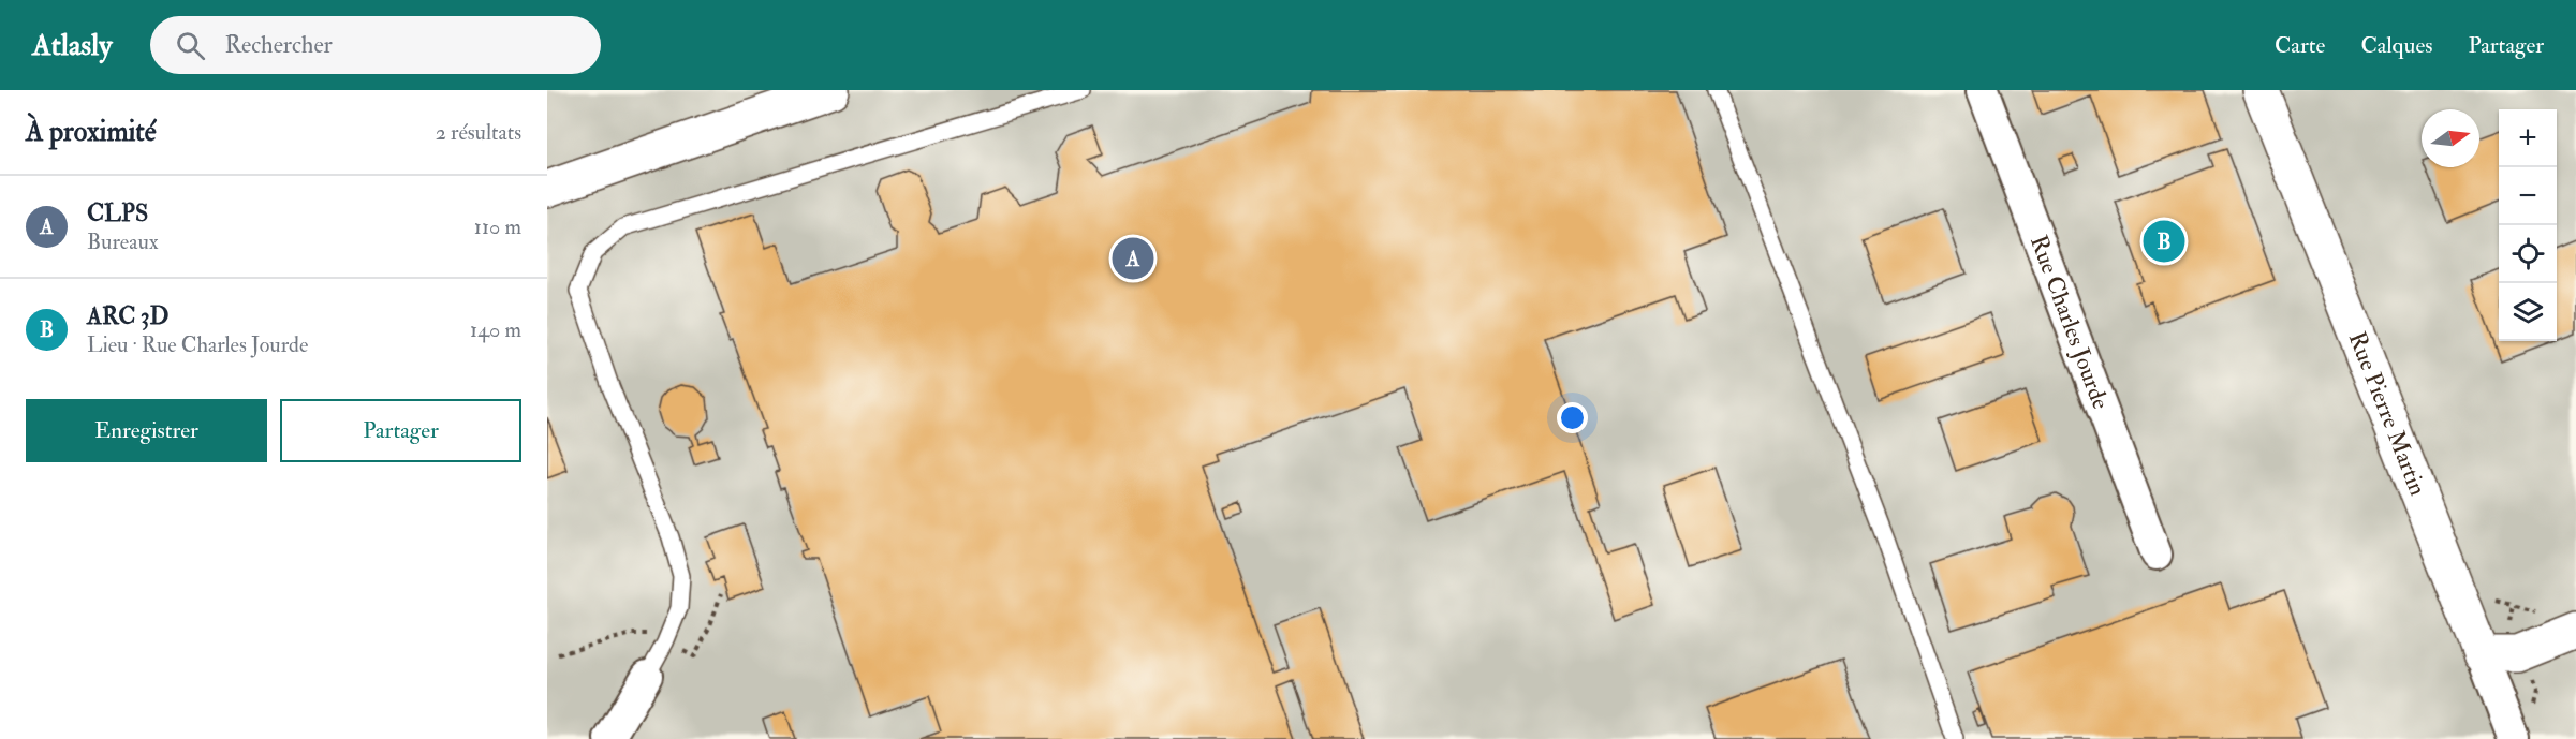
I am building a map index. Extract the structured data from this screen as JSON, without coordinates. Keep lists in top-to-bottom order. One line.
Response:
{"streets":{"street":["Rue Charles Jourde","Rue Pierre Martin"]},"north":"right","page":{"header":"Atlasly","search":"Rechercher","nav":["Carte","Calques","Partager"],"heading":["À proximité","2 résultats"],"map_buttons":["+","−"],"list":[{"mark":"A","name":"CLPS","note":"Bureaux","value":"110 m"},{"mark":"B","name":"ARC 3D","note":"Lieu · Rue Charles Jourde","value":"140 m"}],"pins":["B","A"],"buttons":["Enregistrer","Partager"]}}
